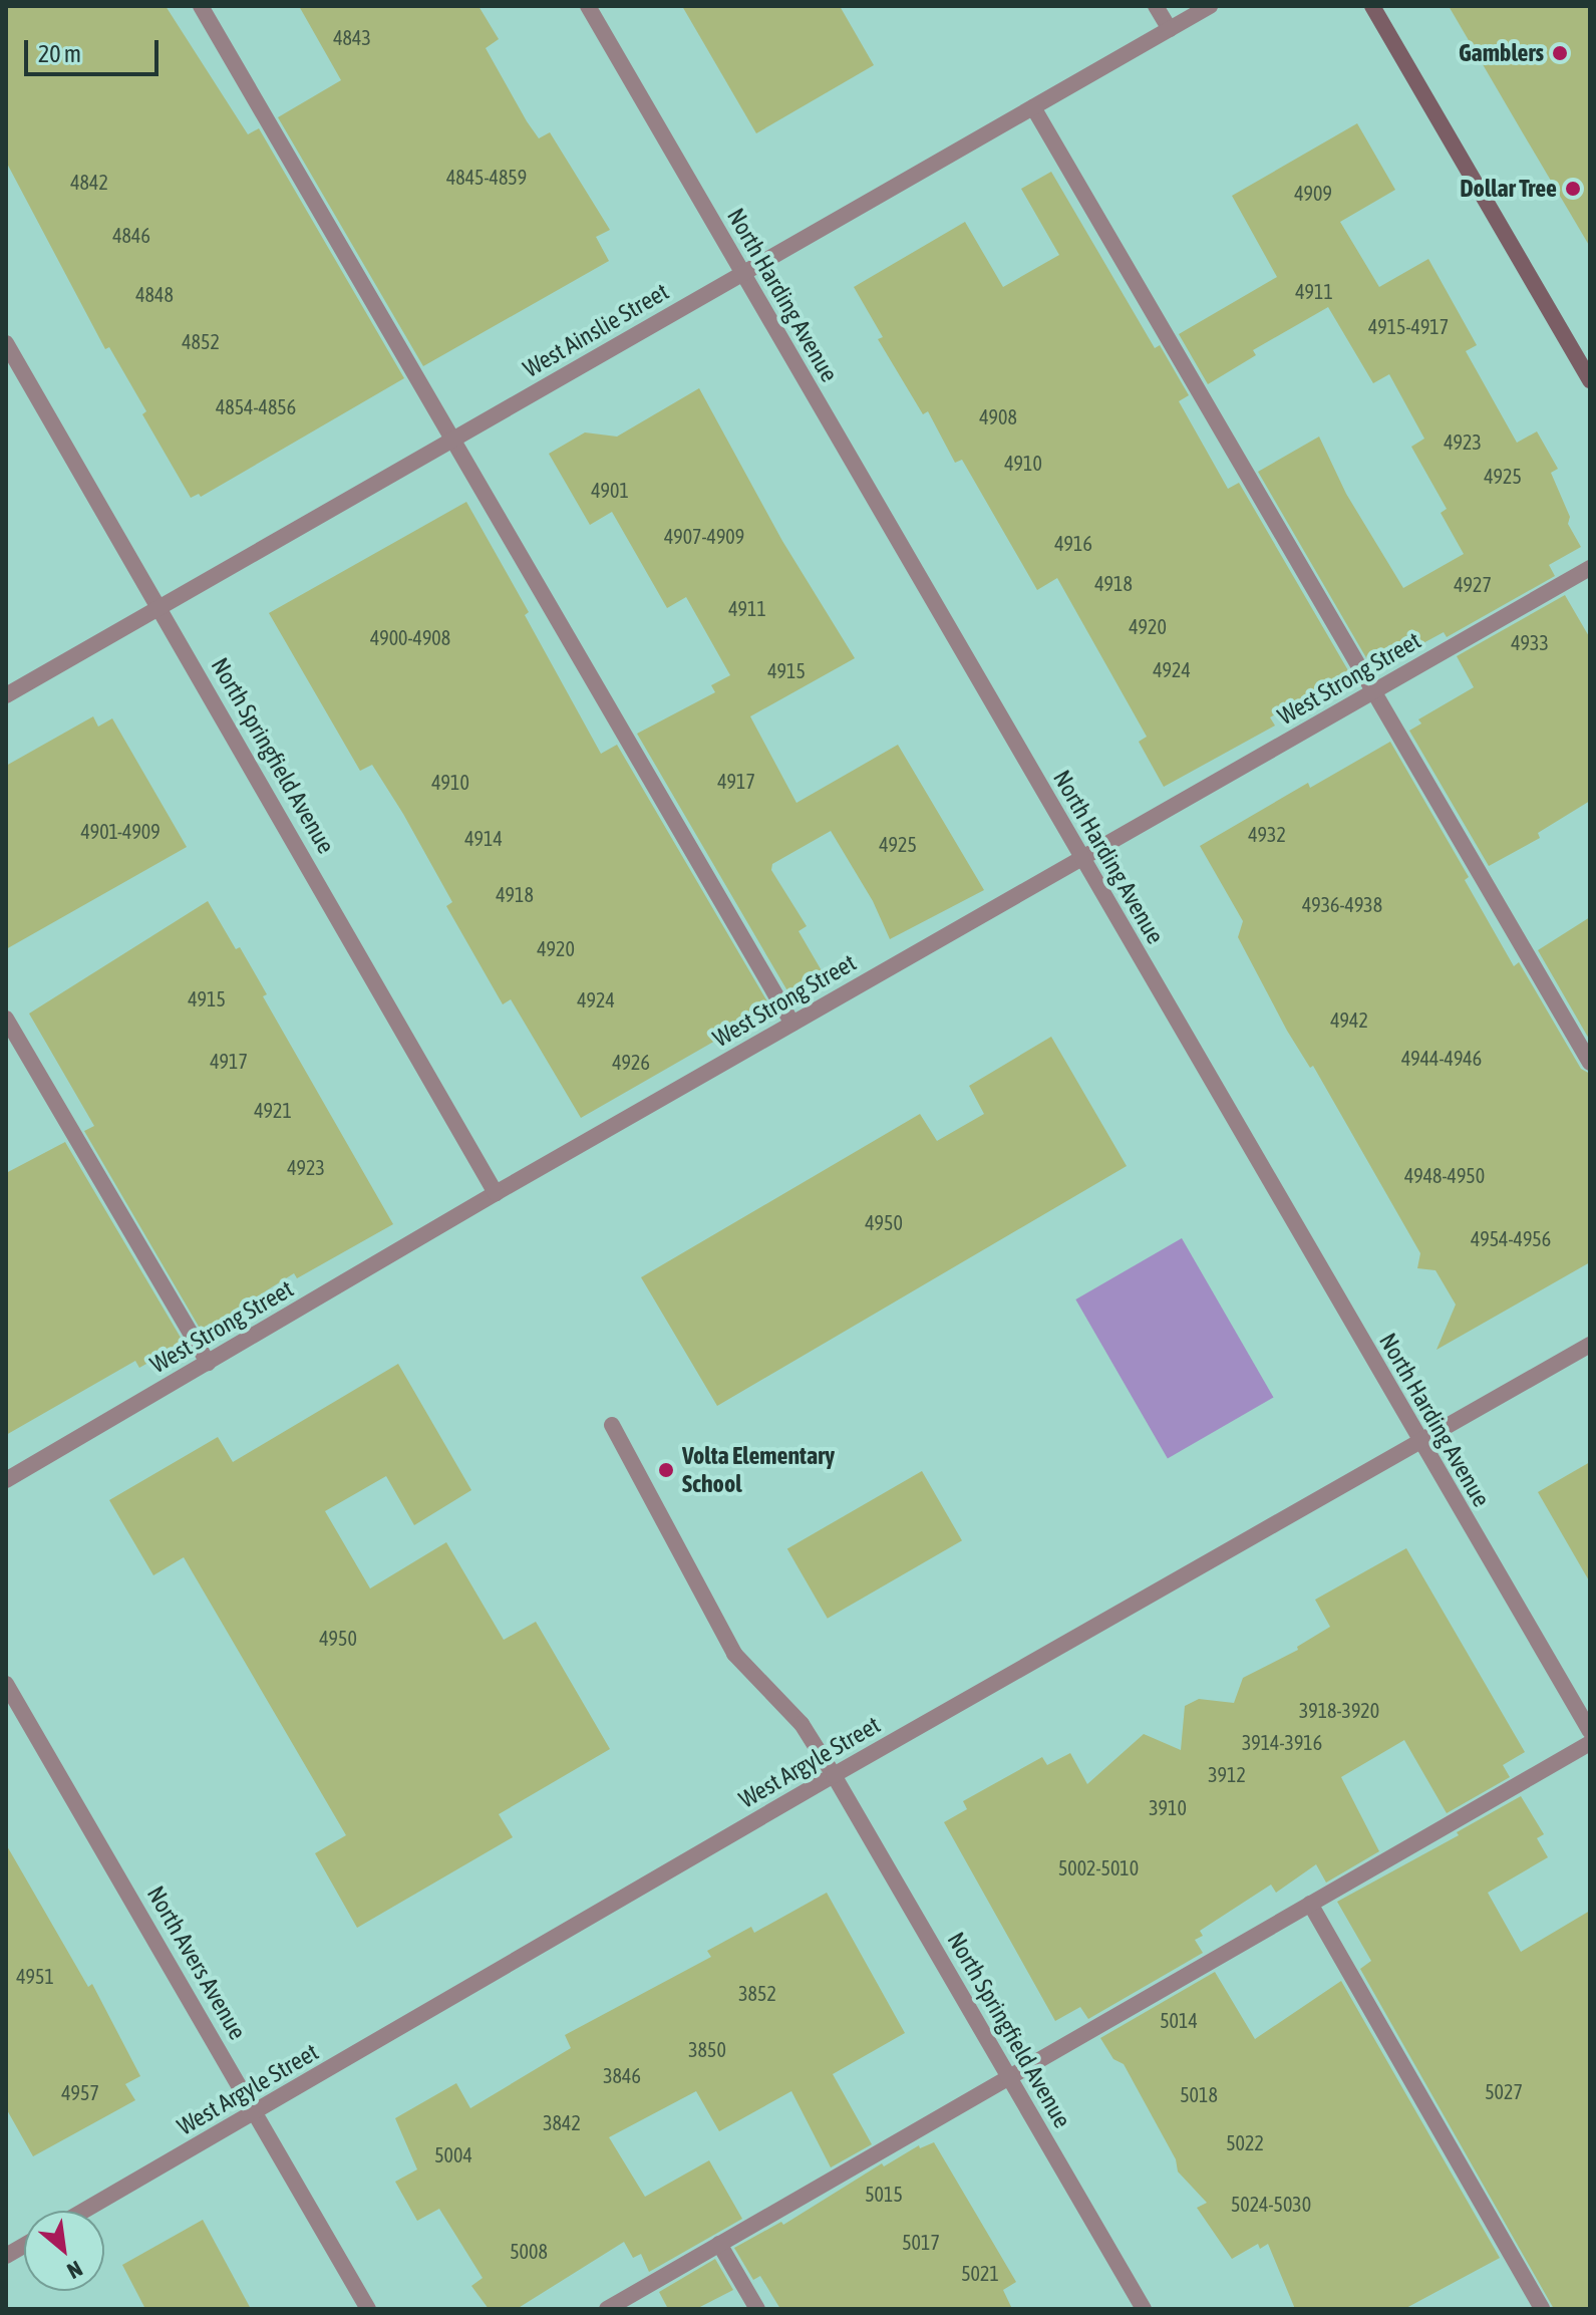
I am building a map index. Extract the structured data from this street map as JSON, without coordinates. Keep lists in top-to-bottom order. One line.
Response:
{"streets":{"street":["North Harding Avenue","West Ainslie Street","West Strong Street","North Springfield Avenue","West Argyle Street","North Avers Avenue"]},"crossings":[["North Harding Avenue","West Ainslie Street"],["North Harding Avenue","West Strong Street"],["North Harding Avenue","West Argyle Street"],["West Ainslie Street","North Springfield Avenue"],["West Strong Street","North Springfield Avenue"],["North Springfield Avenue","West Argyle Street"],["West Argyle Street","North Avers Avenue"]],"places":["Gamblers","Dollar Tree","Volta Elementary School"],"house_numbers":["4843","4845-4859","4842","4909","4846","4911","4848","4915-4917","4852","4854-4856","4908","4923","4910","4925","4901","4907-4909","4916","4918","4927","4911","4920","4900-4908","4933","4924","4915","4917","4910","4901-4909","4932","4914","4925","4918","4936-4938","4920","4915","4924","4942","4944-4946","4917","4926","4921","4923","4948-4950","4950","4954-4956","4950","3918-3920","3914-3916","3912","3910","5002-5010","4951","3852","5014","3850","3846","5027","4957","5018","3842","5022","5004","5015","5024-5030","5017","5008","5021"],"scale_bar":"20 m","north":"bottom right"}
